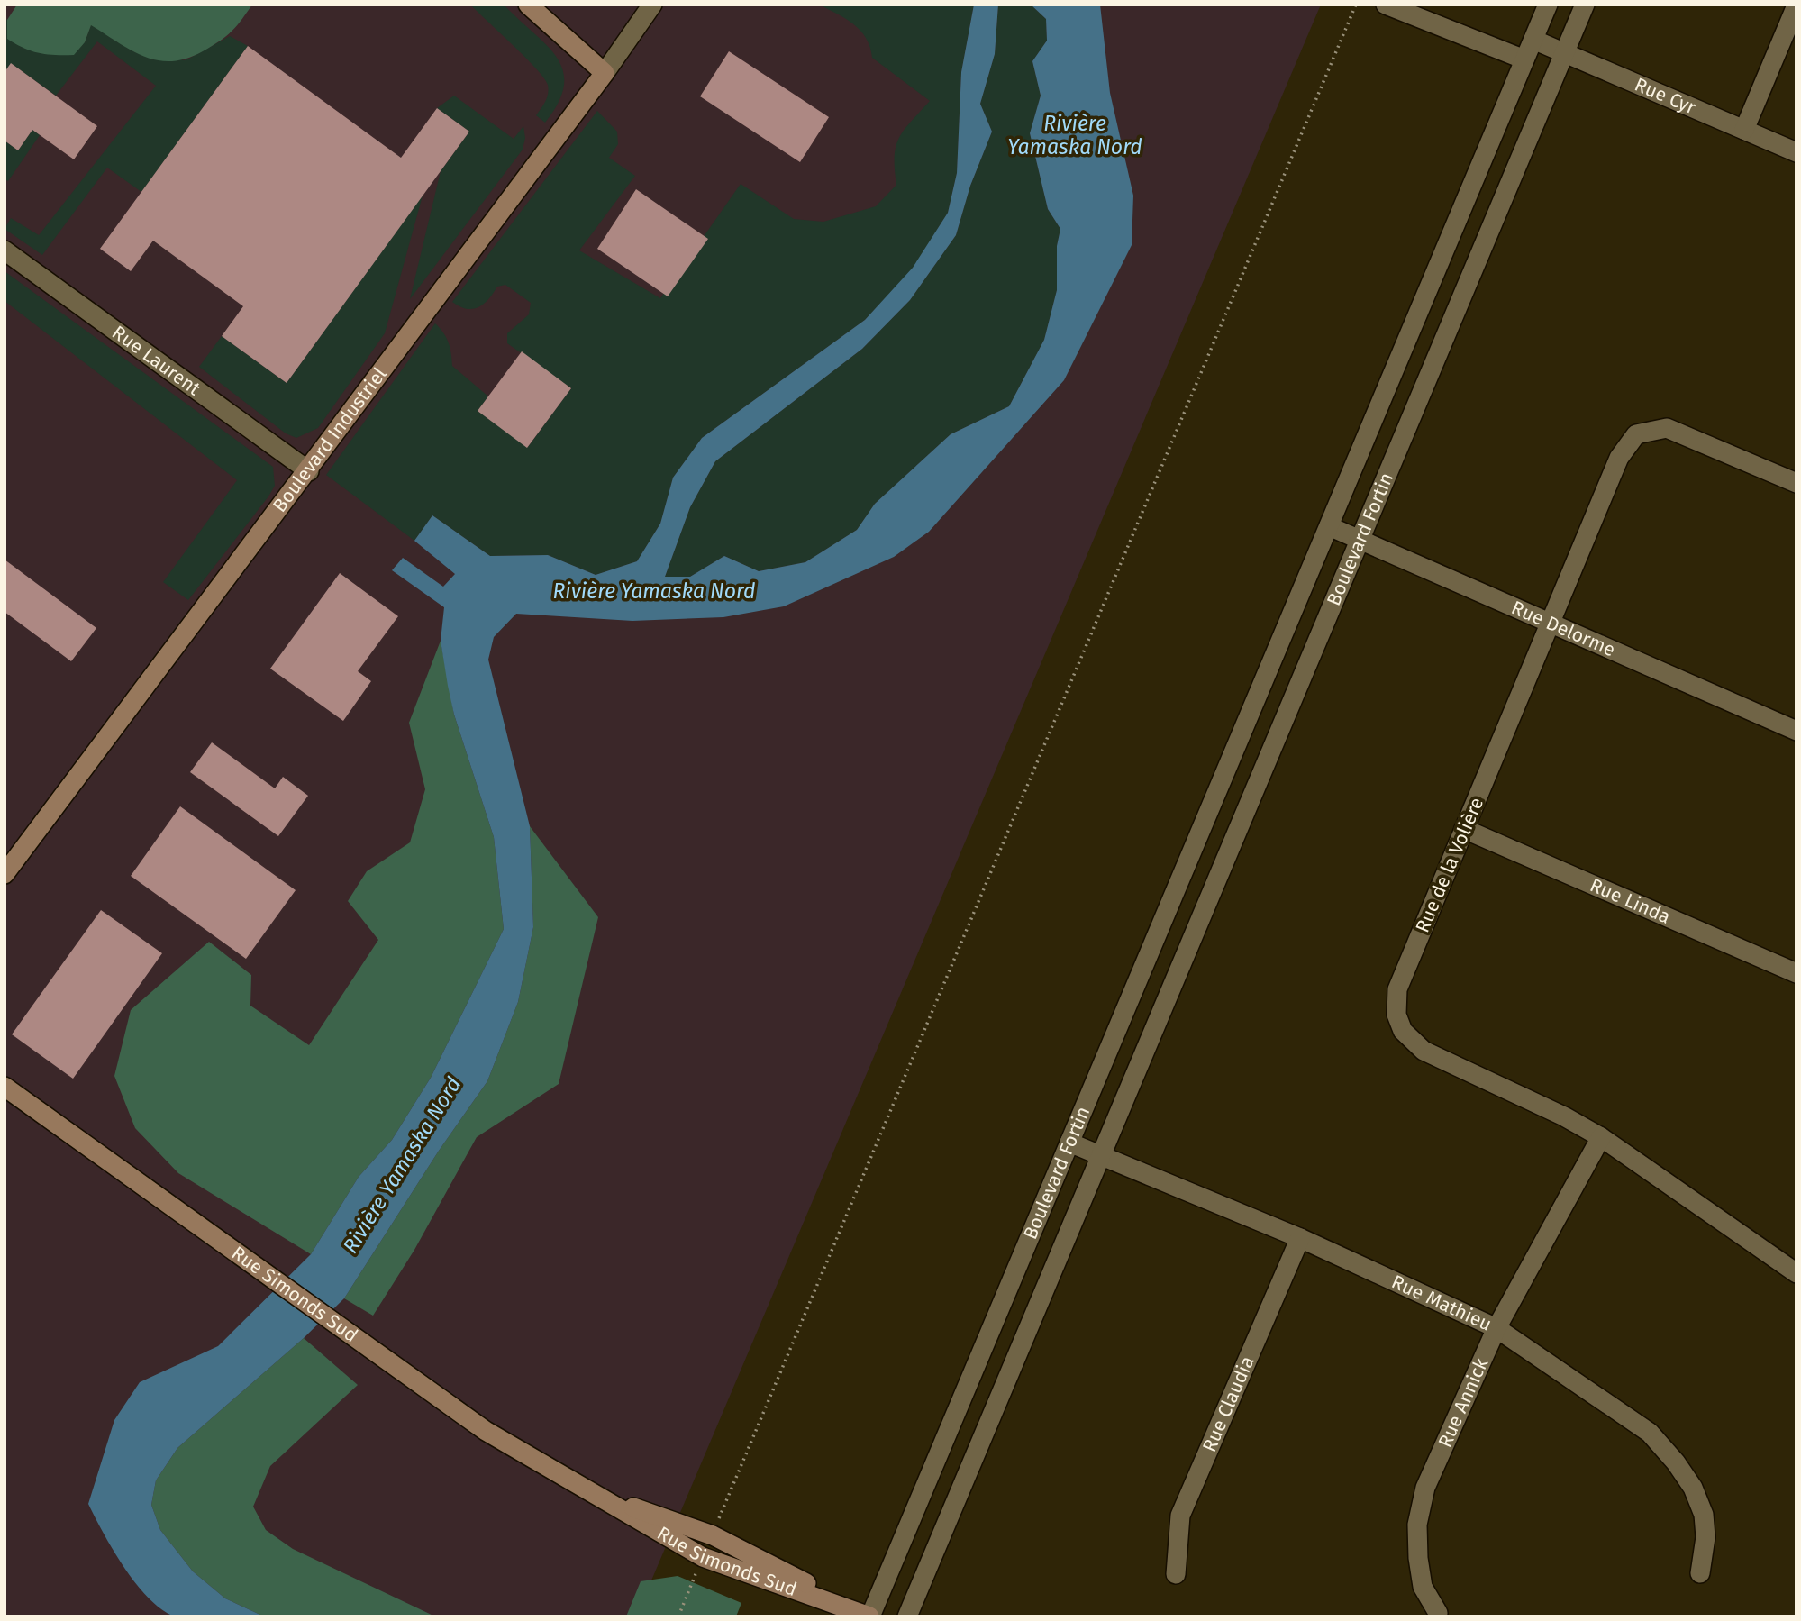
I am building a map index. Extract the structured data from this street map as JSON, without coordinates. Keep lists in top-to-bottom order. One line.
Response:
{"streets":{"street":["Rue Cyr","Rue Laurent","Boulevard Industriel","Boulevard Fortin","Rue Delorme","Rue de la Volière","Rue Linda","Rue Simonds Sud","Rue Mathieu","Rue Annick","Rue Claudia"]},"crossings":[["Rue Cyr","Boulevard Fortin"],["Rue Laurent","Boulevard Industriel"],["Boulevard Fortin","Rue Delorme"],["Boulevard Fortin","Rue Simonds Sud"],["Boulevard Fortin","Rue Mathieu"],["Rue Delorme","Rue de la Volière"],["Rue de la Volière","Rue Linda"],["Rue de la Volière","Rue Annick"],["Rue Mathieu","Rue Annick"],["Rue Mathieu","Rue Claudia"]],"water":["Rivière Yamaska Nord"]}
